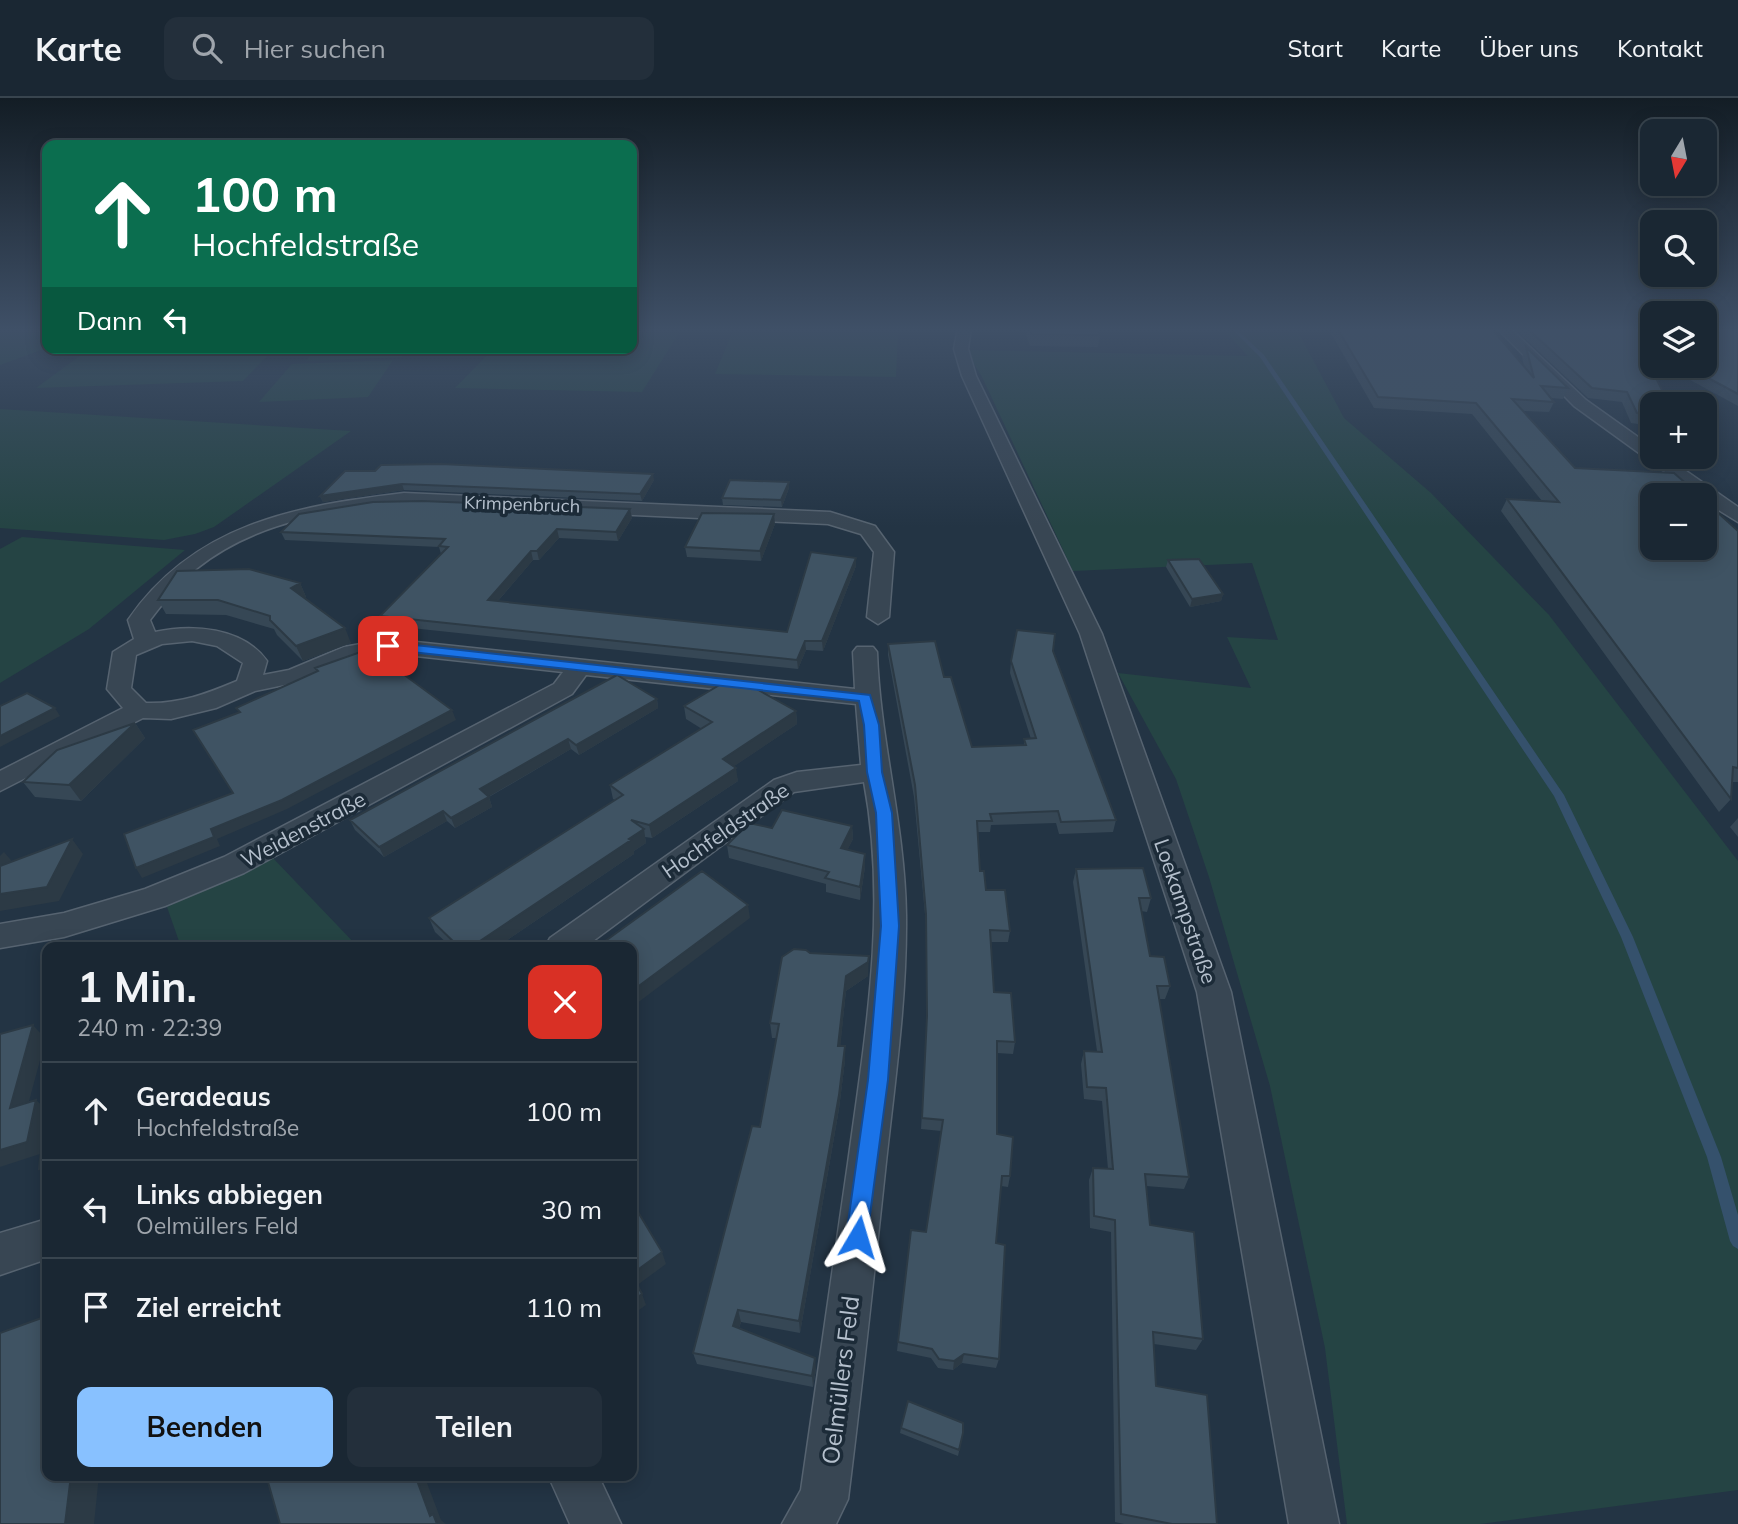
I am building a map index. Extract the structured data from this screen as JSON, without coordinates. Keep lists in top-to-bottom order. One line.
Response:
{"streets":{"street":["Krimpenbruch","Weidenstraße","Hochfeldstraße","Loekampstraße","Oelmüllers Feld"]},"crossings":[["Hochfeldstraße","Oelmüllers Feld"]],"north":"bottom","page":{"header":"Karte","search":"Hier suchen","nav":["Start","Karte","Über uns","Kontakt"],"map_buttons":["+","−"],"turn":["100 m","Hochfeldstraße"],"then":"Dann","heading":["1 Min.","240 m · 22:39"],"list":[{"name":"Geradeaus","note":"Hochfeldstraße","value":"100 m"},{"name":"Links abbiegen","note":"Oelmüllers Feld","value":"30 m"},{"name":"Ziel erreicht","value":"110 m"}],"buttons":["Beenden","Teilen"]}}
